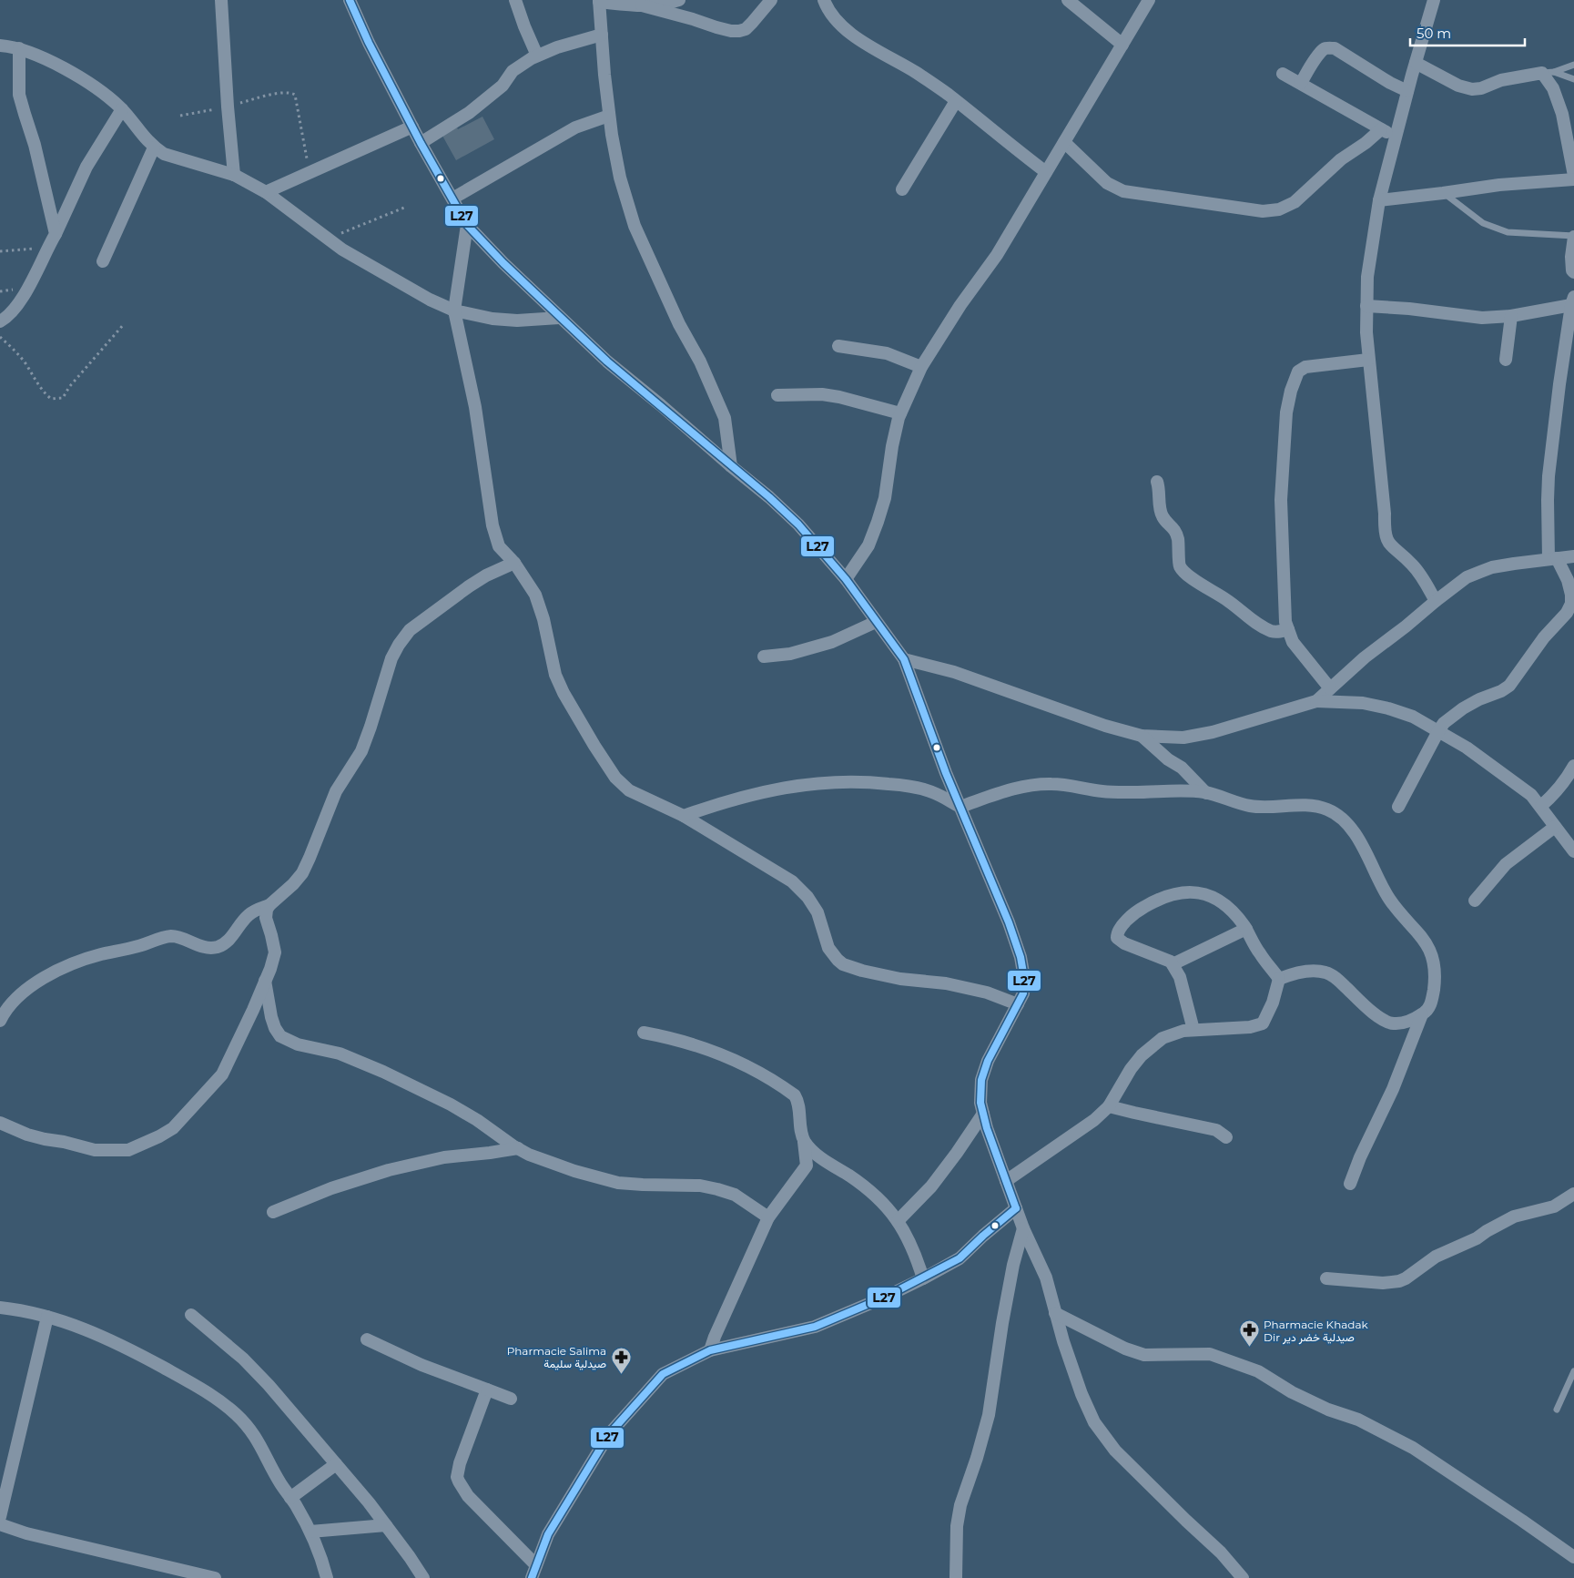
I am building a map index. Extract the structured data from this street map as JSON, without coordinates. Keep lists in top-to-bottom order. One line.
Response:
{"places":{"pharmacy":["Pharmacie Khadak Dir صيدلية خضر دير","Pharmacie Salima صيدلية سليمة"]},"lines":["transit line L27"],"scale_bar":"50 m"}
